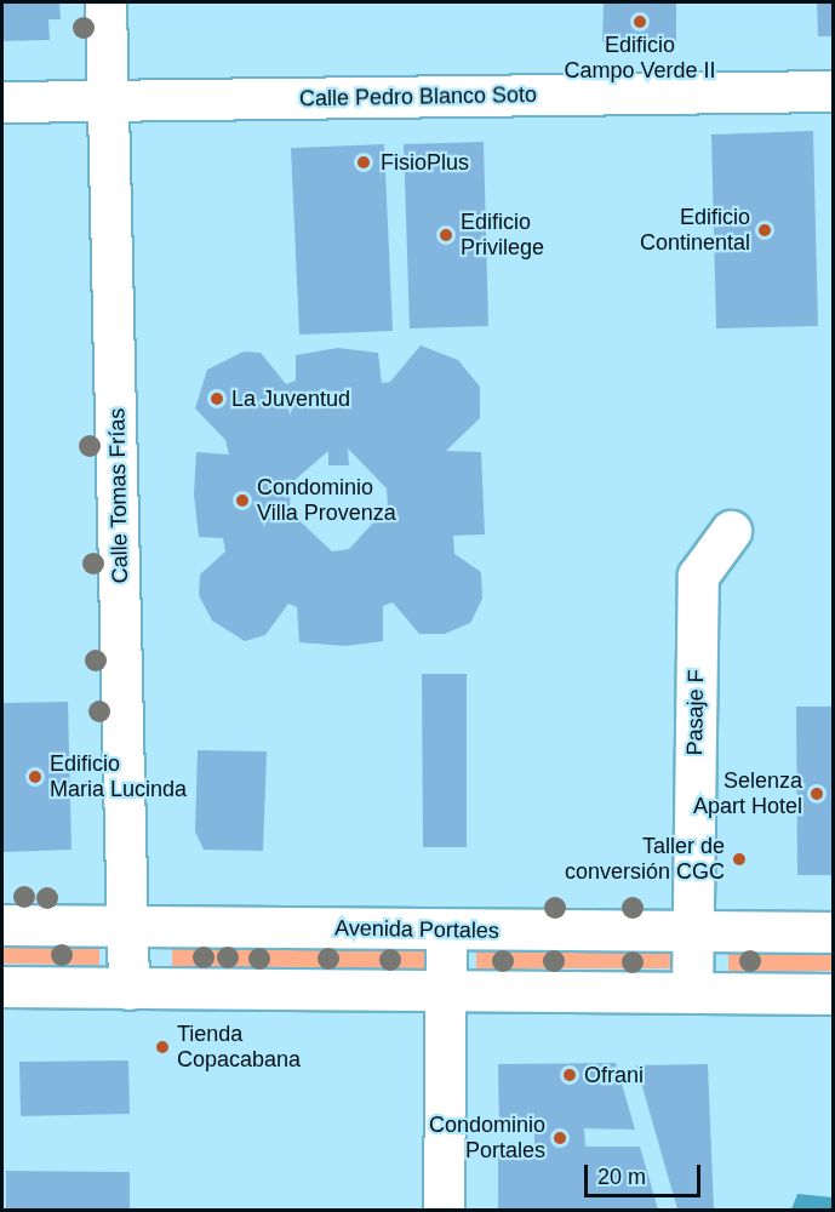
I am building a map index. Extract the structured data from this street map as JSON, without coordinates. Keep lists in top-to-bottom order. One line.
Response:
{"streets":{"street":["Calle Pedro Blanco Soto","Calle Tomas Frías","Pasaje F","Avenida Portales"]},"crossings":[["Calle Pedro Blanco Soto","Calle Tomas Frías"],["Calle Tomas Frías","Avenida Portales"],["Pasaje F","Avenida Portales"]],"places":["Edificio Campo Verde II","FisioPlus","Edificio Continental","Edificio Privilege","La Juventud","Condominio Villa Provenza","Edificio Maria Lucinda","Selenza Apart Hotel","Taller de conversión CGC","Tienda Copacabana","Ofrani","Condominio Portales"],"scale_bar":"20 m"}
